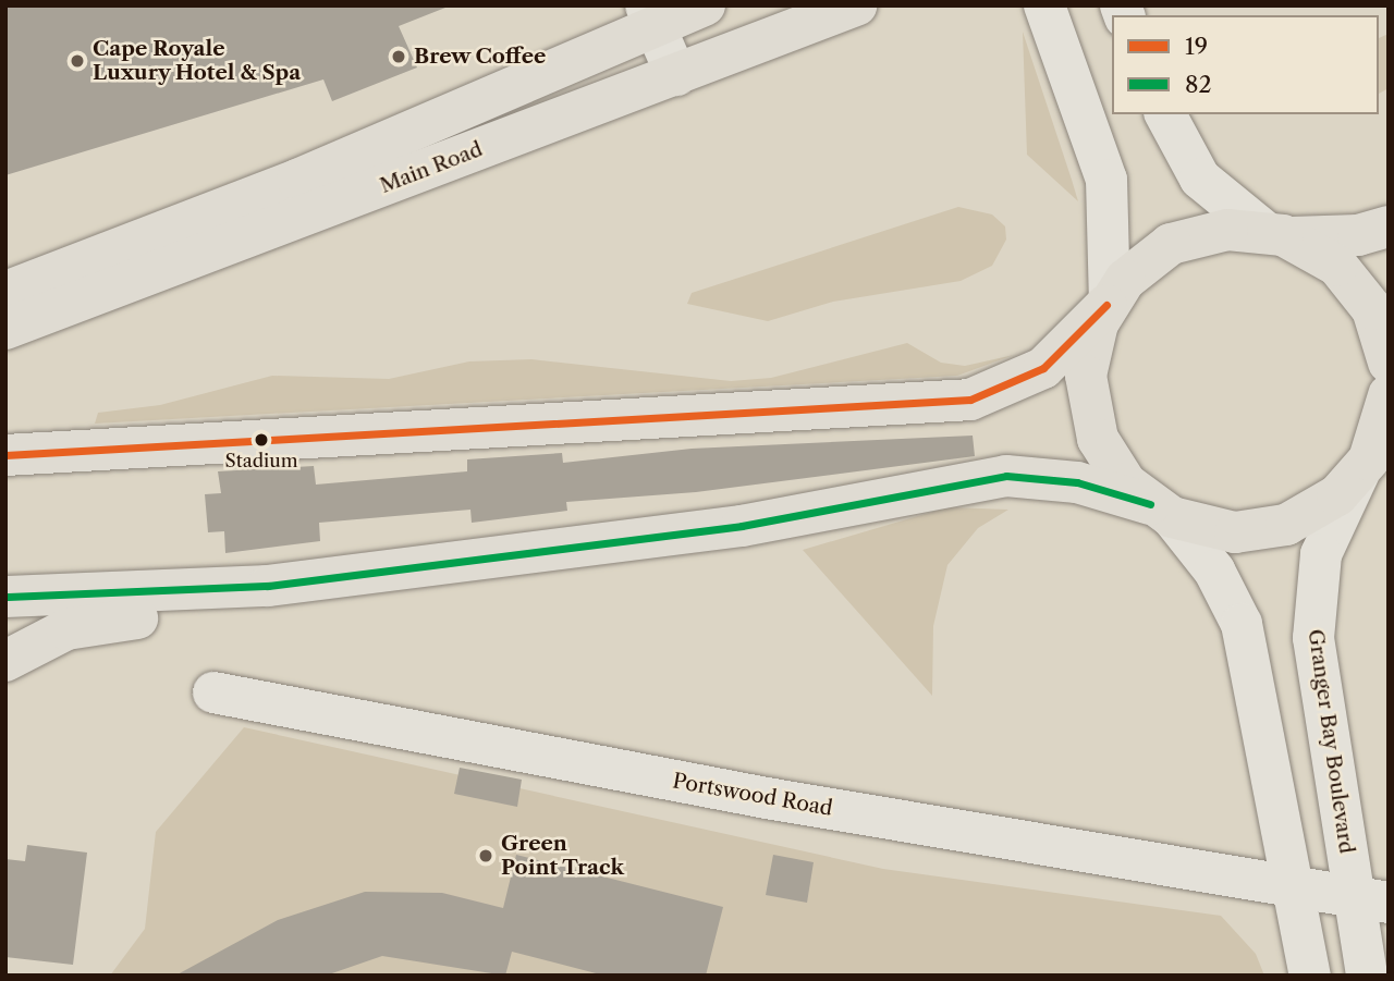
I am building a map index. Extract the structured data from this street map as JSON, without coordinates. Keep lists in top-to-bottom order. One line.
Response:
{"streets":{"main road":["Main Road"],"street":["Granger Bay Boulevard","Portswood Road"]},"crossings":[["Granger Bay Boulevard","Portswood Road"]],"places":["Brew Coffee","Cape Royale Luxury Hotel & Spa","Stadium","Green Point Track"],"lines":["transit line 19","transit line 82"],"legend":["19","82"]}
